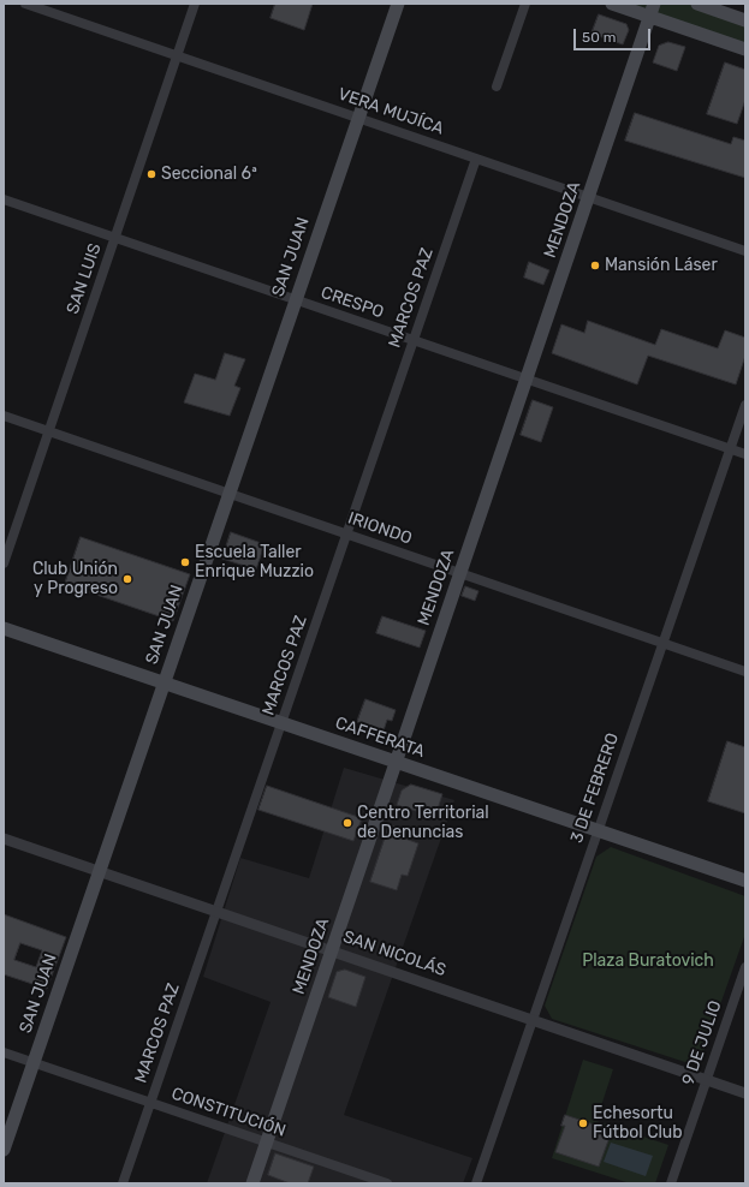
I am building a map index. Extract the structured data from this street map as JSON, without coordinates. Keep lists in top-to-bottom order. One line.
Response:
{"streets":{"main road":["MENDOZA","SAN JUAN","CAFFERATA"],"street":["VERA MUJÍCA","SAN LUIS","MARCOS PAZ","CRESPO","IRIONDO","3 DE FEBRERO","SAN NICOLÁS","9 DE JULIO","CONSTITUCIÓN"]},"crossings":[["VERA MUJÍCA","MENDOZA"],["VERA MUJÍCA","SAN JUAN"],["VERA MUJÍCA","SAN LUIS"],["VERA MUJÍCA","MARCOS PAZ"],["MENDOZA","CRESPO"],["MENDOZA","IRIONDO"],["MENDOZA","CAFFERATA"],["MENDOZA","SAN NICOLÁS"],["MENDOZA","CONSTITUCIÓN"],["SAN JUAN","CRESPO"],["SAN JUAN","IRIONDO"],["SAN JUAN","CAFFERATA"],["SAN JUAN","SAN NICOLÁS"],["SAN JUAN","CONSTITUCIÓN"],["SAN LUIS","CRESPO"],["SAN LUIS","IRIONDO"],["MARCOS PAZ","CRESPO"],["MARCOS PAZ","IRIONDO"],["MARCOS PAZ","CAFFERATA"],["MARCOS PAZ","SAN NICOLÁS"],["MARCOS PAZ","CONSTITUCIÓN"],["CRESPO","3 DE FEBRERO"],["IRIONDO","3 DE FEBRERO"],["CAFFERATA","3 DE FEBRERO"],["3 DE FEBRERO","SAN NICOLÁS"],["SAN NICOLÁS","9 DE JULIO"]],"parks":["Plaza Buratovich"],"places":["Seccional 6ª","Mansión Láser","Escuela Taller Enrique Muzzio","Club Unión y Progreso","Centro Territorial de Denuncias","Echesortu Fútbol Club"],"scale_bar":"50 m"}
